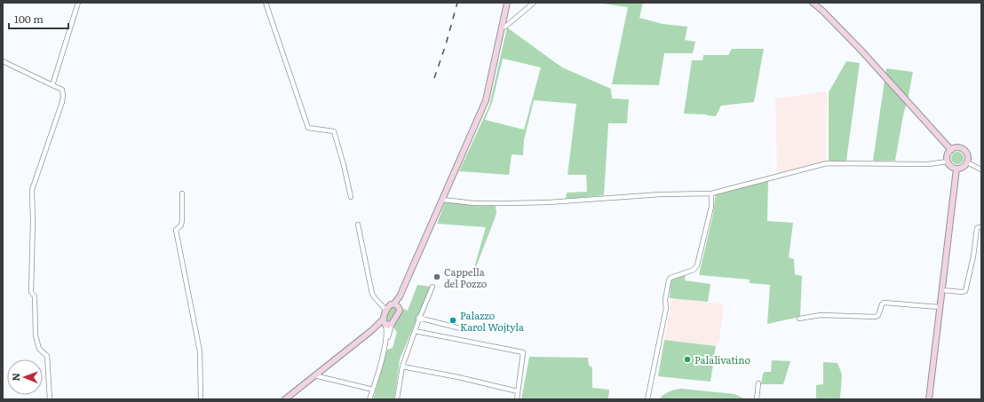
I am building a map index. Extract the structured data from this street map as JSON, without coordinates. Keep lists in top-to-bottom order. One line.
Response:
{"places":["Cappella del Pozzo","Palazzo Karol Wojtyla","Palalivatino"],"scale_bar":"100 m","north":"left"}
